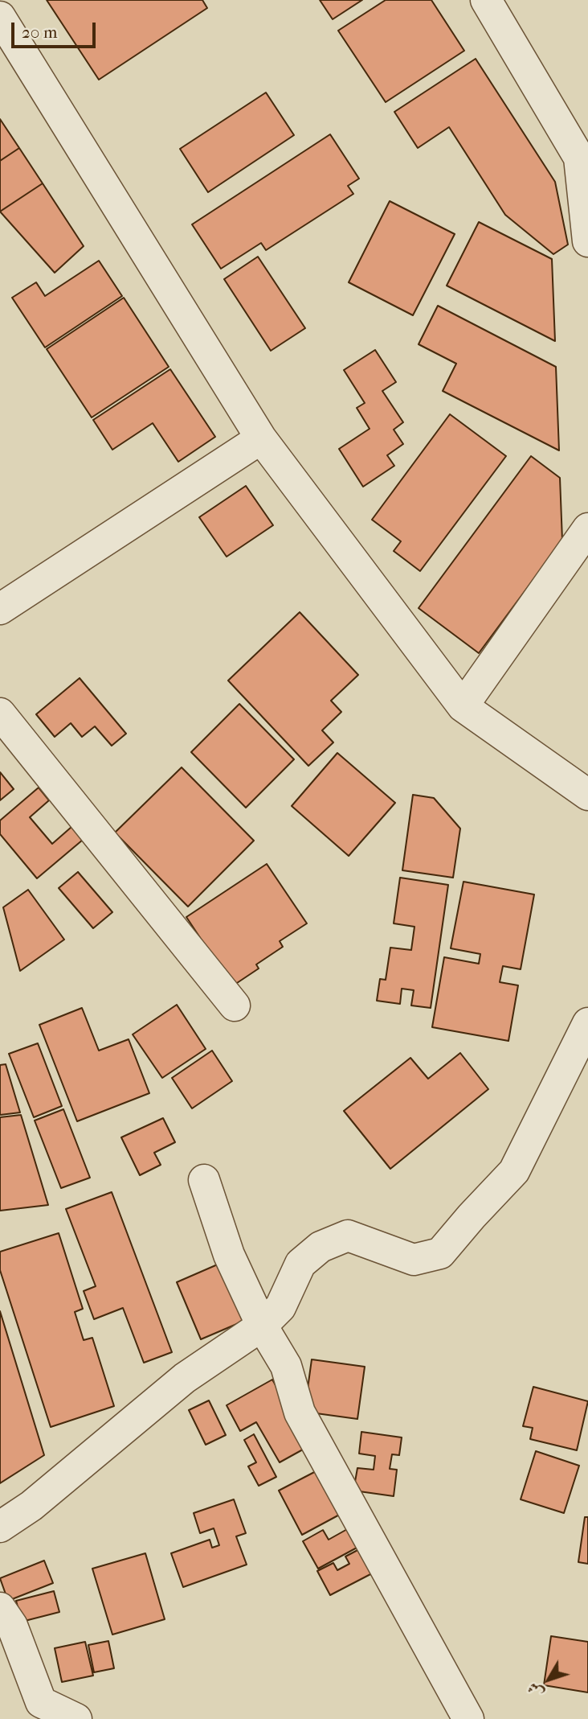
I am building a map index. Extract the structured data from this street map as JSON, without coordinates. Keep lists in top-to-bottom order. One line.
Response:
{"scale_bar":"20 m","north":"bottom left"}
